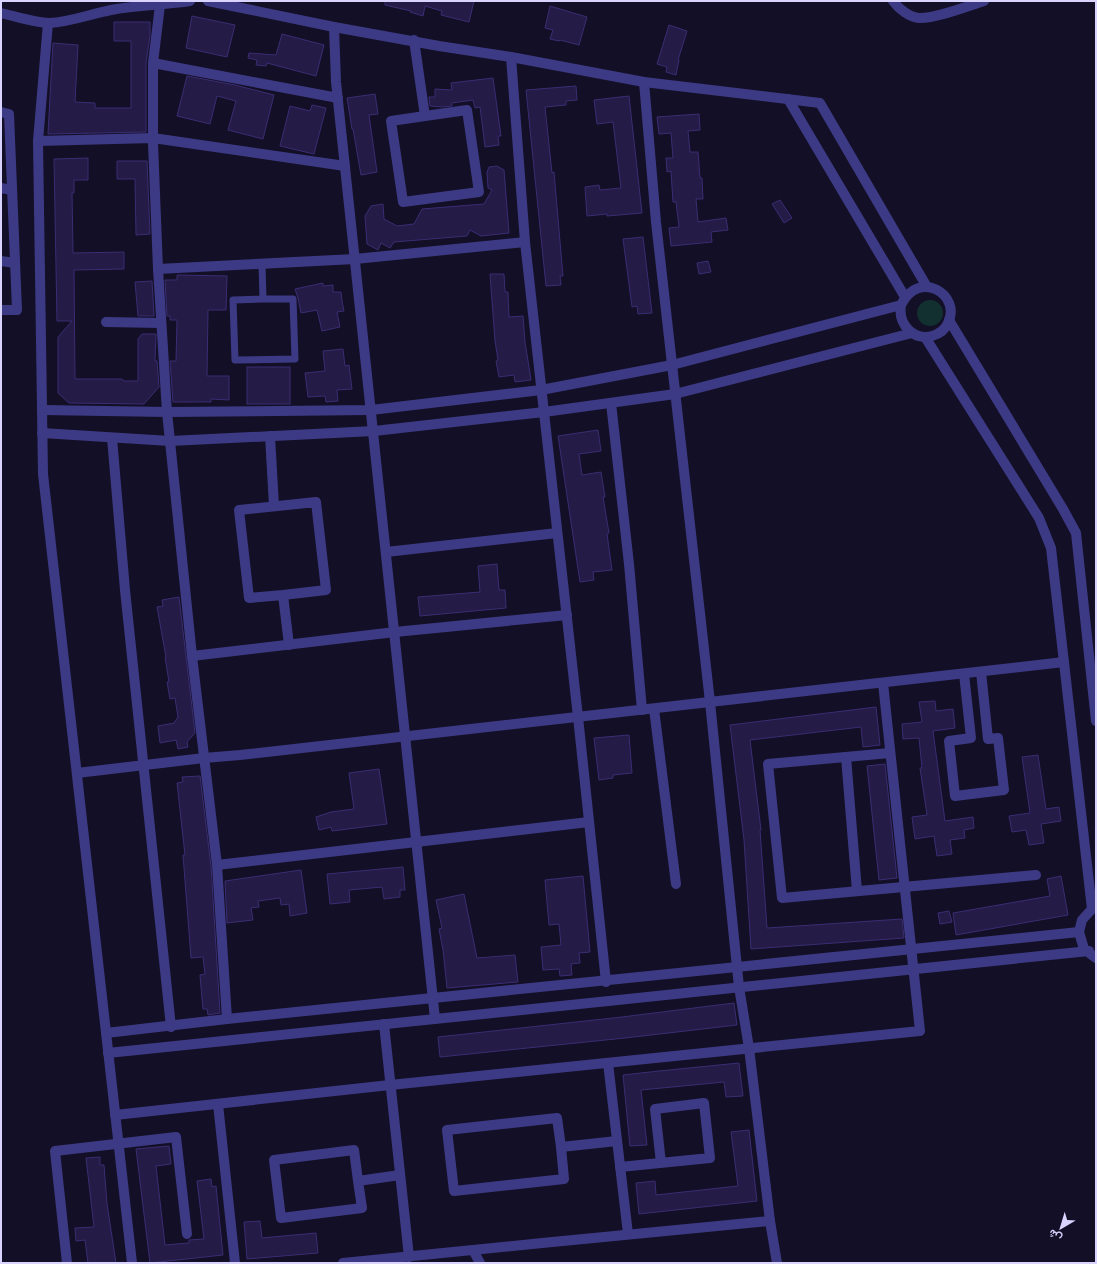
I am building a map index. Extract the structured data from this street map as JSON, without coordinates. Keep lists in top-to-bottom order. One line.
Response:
{"north":"bottom left"}
